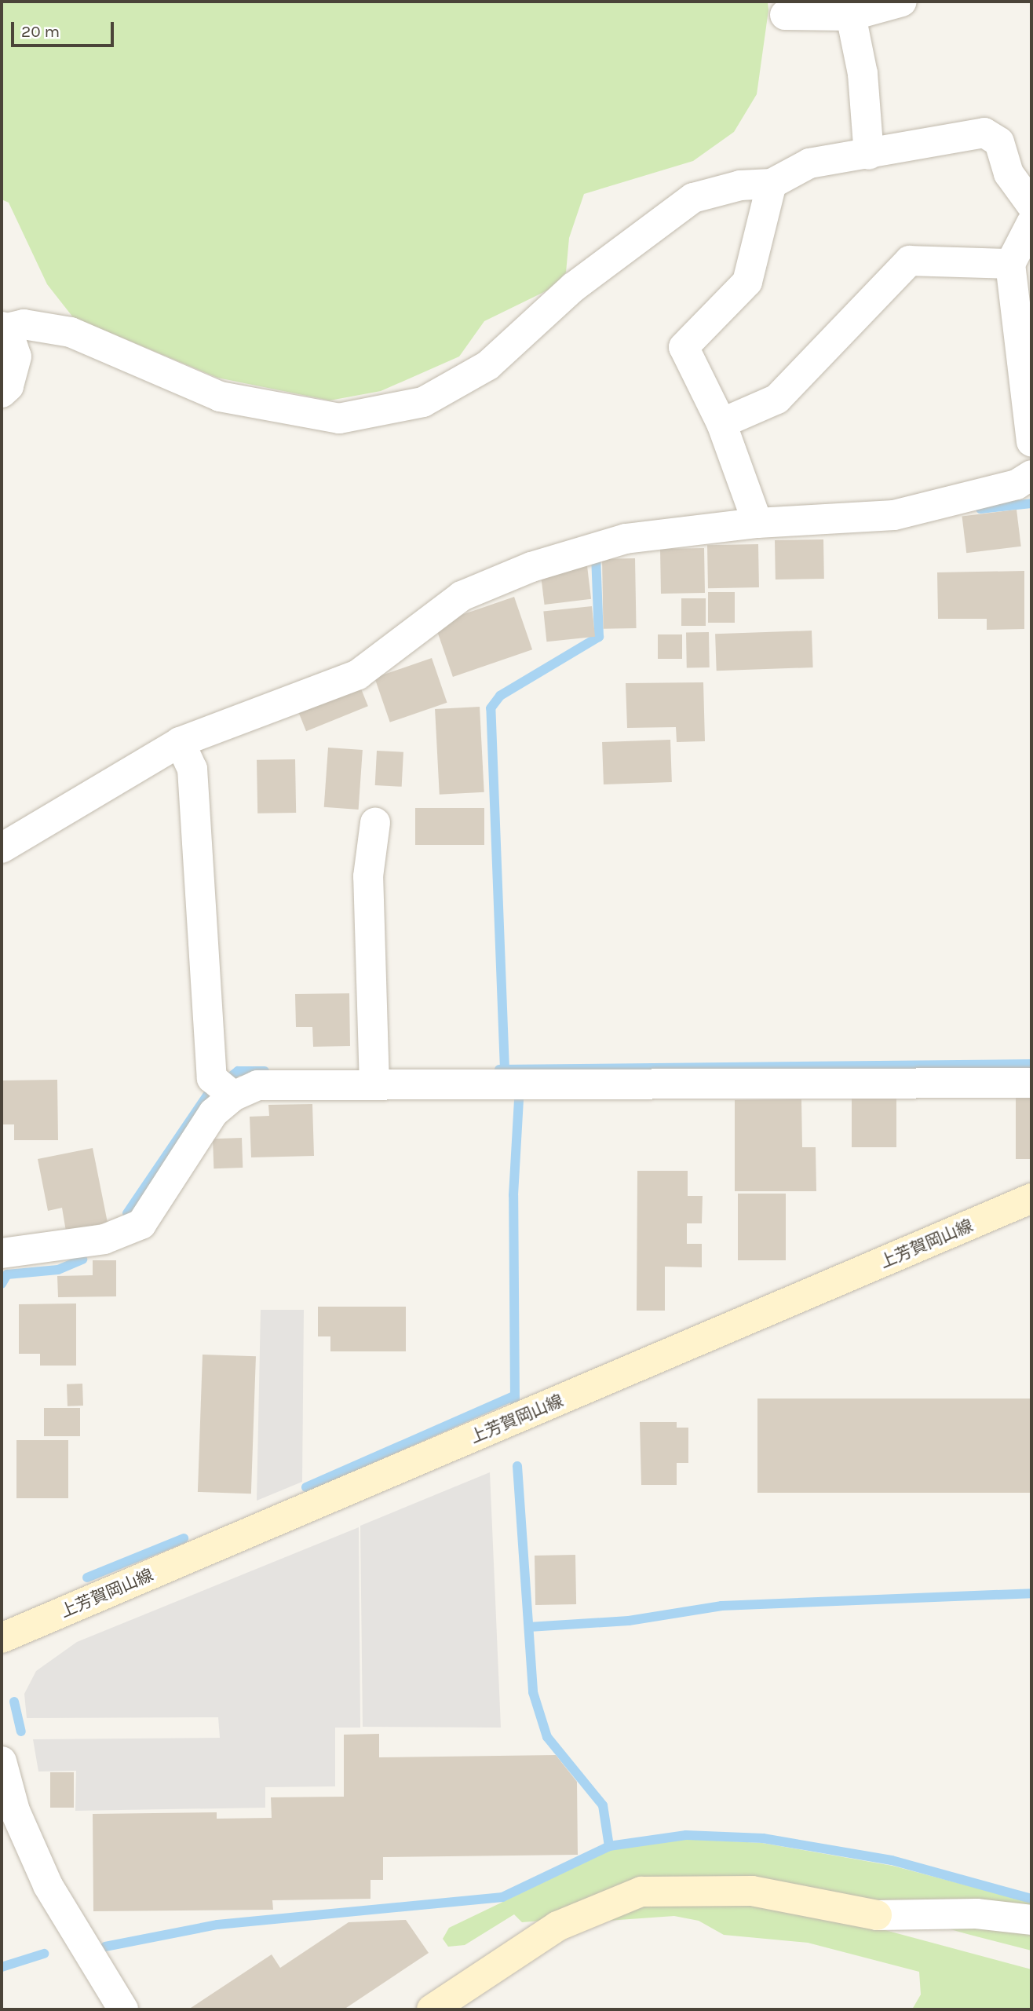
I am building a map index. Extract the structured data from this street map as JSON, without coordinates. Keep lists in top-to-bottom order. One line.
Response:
{"streets":{"main road":["上芳賀岡山線"]},"scale_bar":"20 m"}
